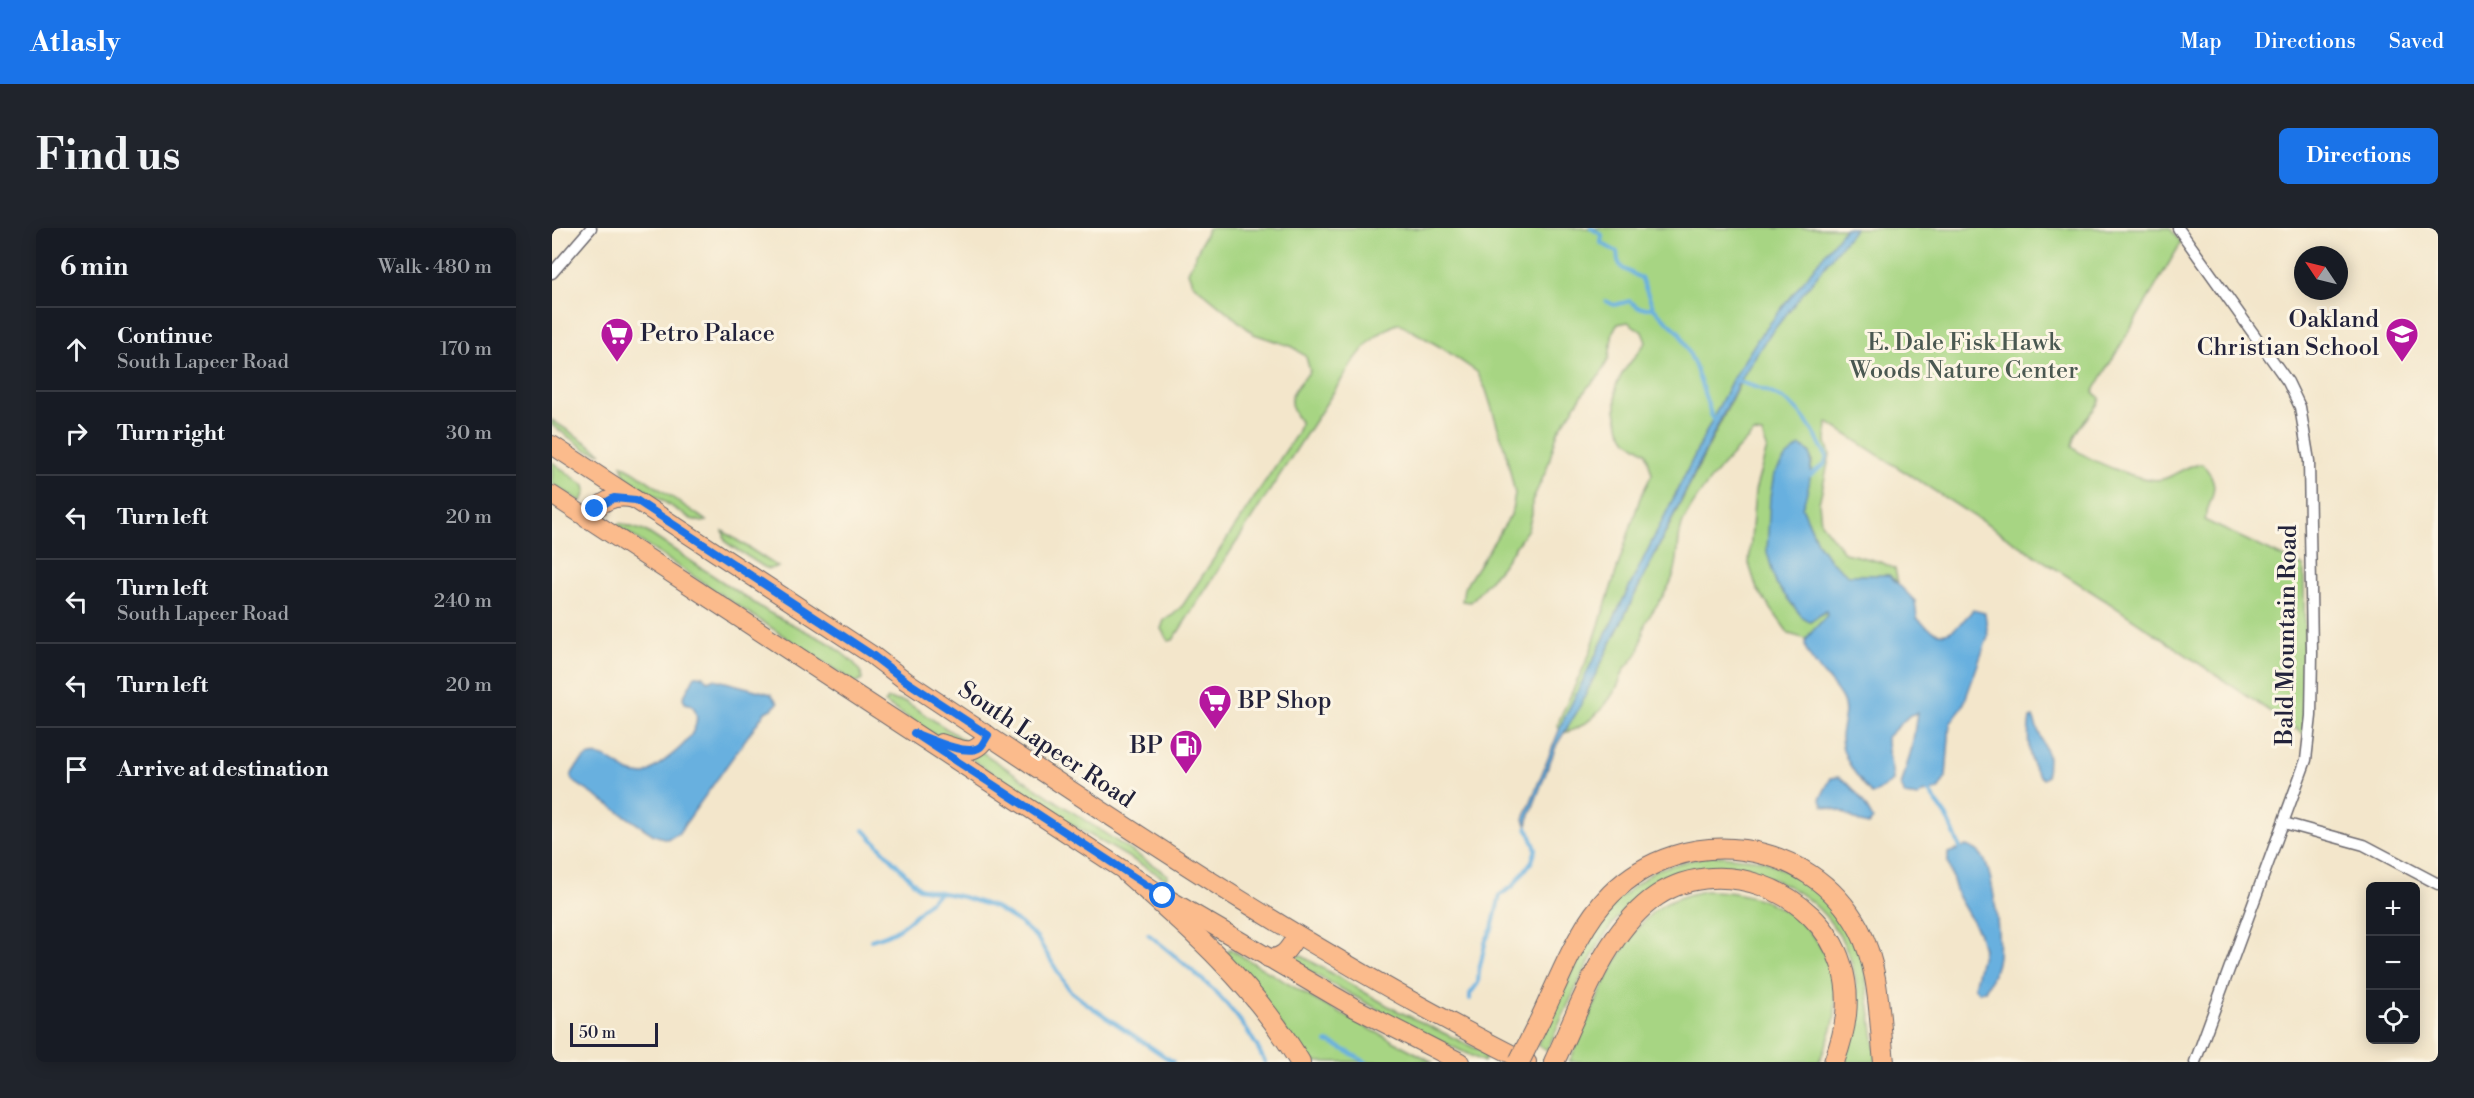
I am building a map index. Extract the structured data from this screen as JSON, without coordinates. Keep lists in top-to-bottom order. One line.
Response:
{"streets":{"main road":["South Lapeer Road"],"street":["Bald Mountain Road"]},"parks":["E. Dale Fisk Hawk Woods Nature Center"],"places":{"supermarket":["Petro Palace","BP Shop"],"school or university":["Oakland Christian School"],"fuel station":["BP"]},"scale_bar":"50 m","north":"top left","page":{"header":"Atlasly","nav":["Map","Directions","Saved"],"buttons":"Directions","title":"Find us","heading":["6 min","Walk · 480 m"],"list":[["Continue","South Lapeer Road","170 m"],["Turn right","30 m"],["Turn left","20 m"],["Turn left","South Lapeer Road","240 m"],["Turn left","20 m"],"Arrive at destination"],"map_buttons":["+","−"],"scale":"50 m"}}
